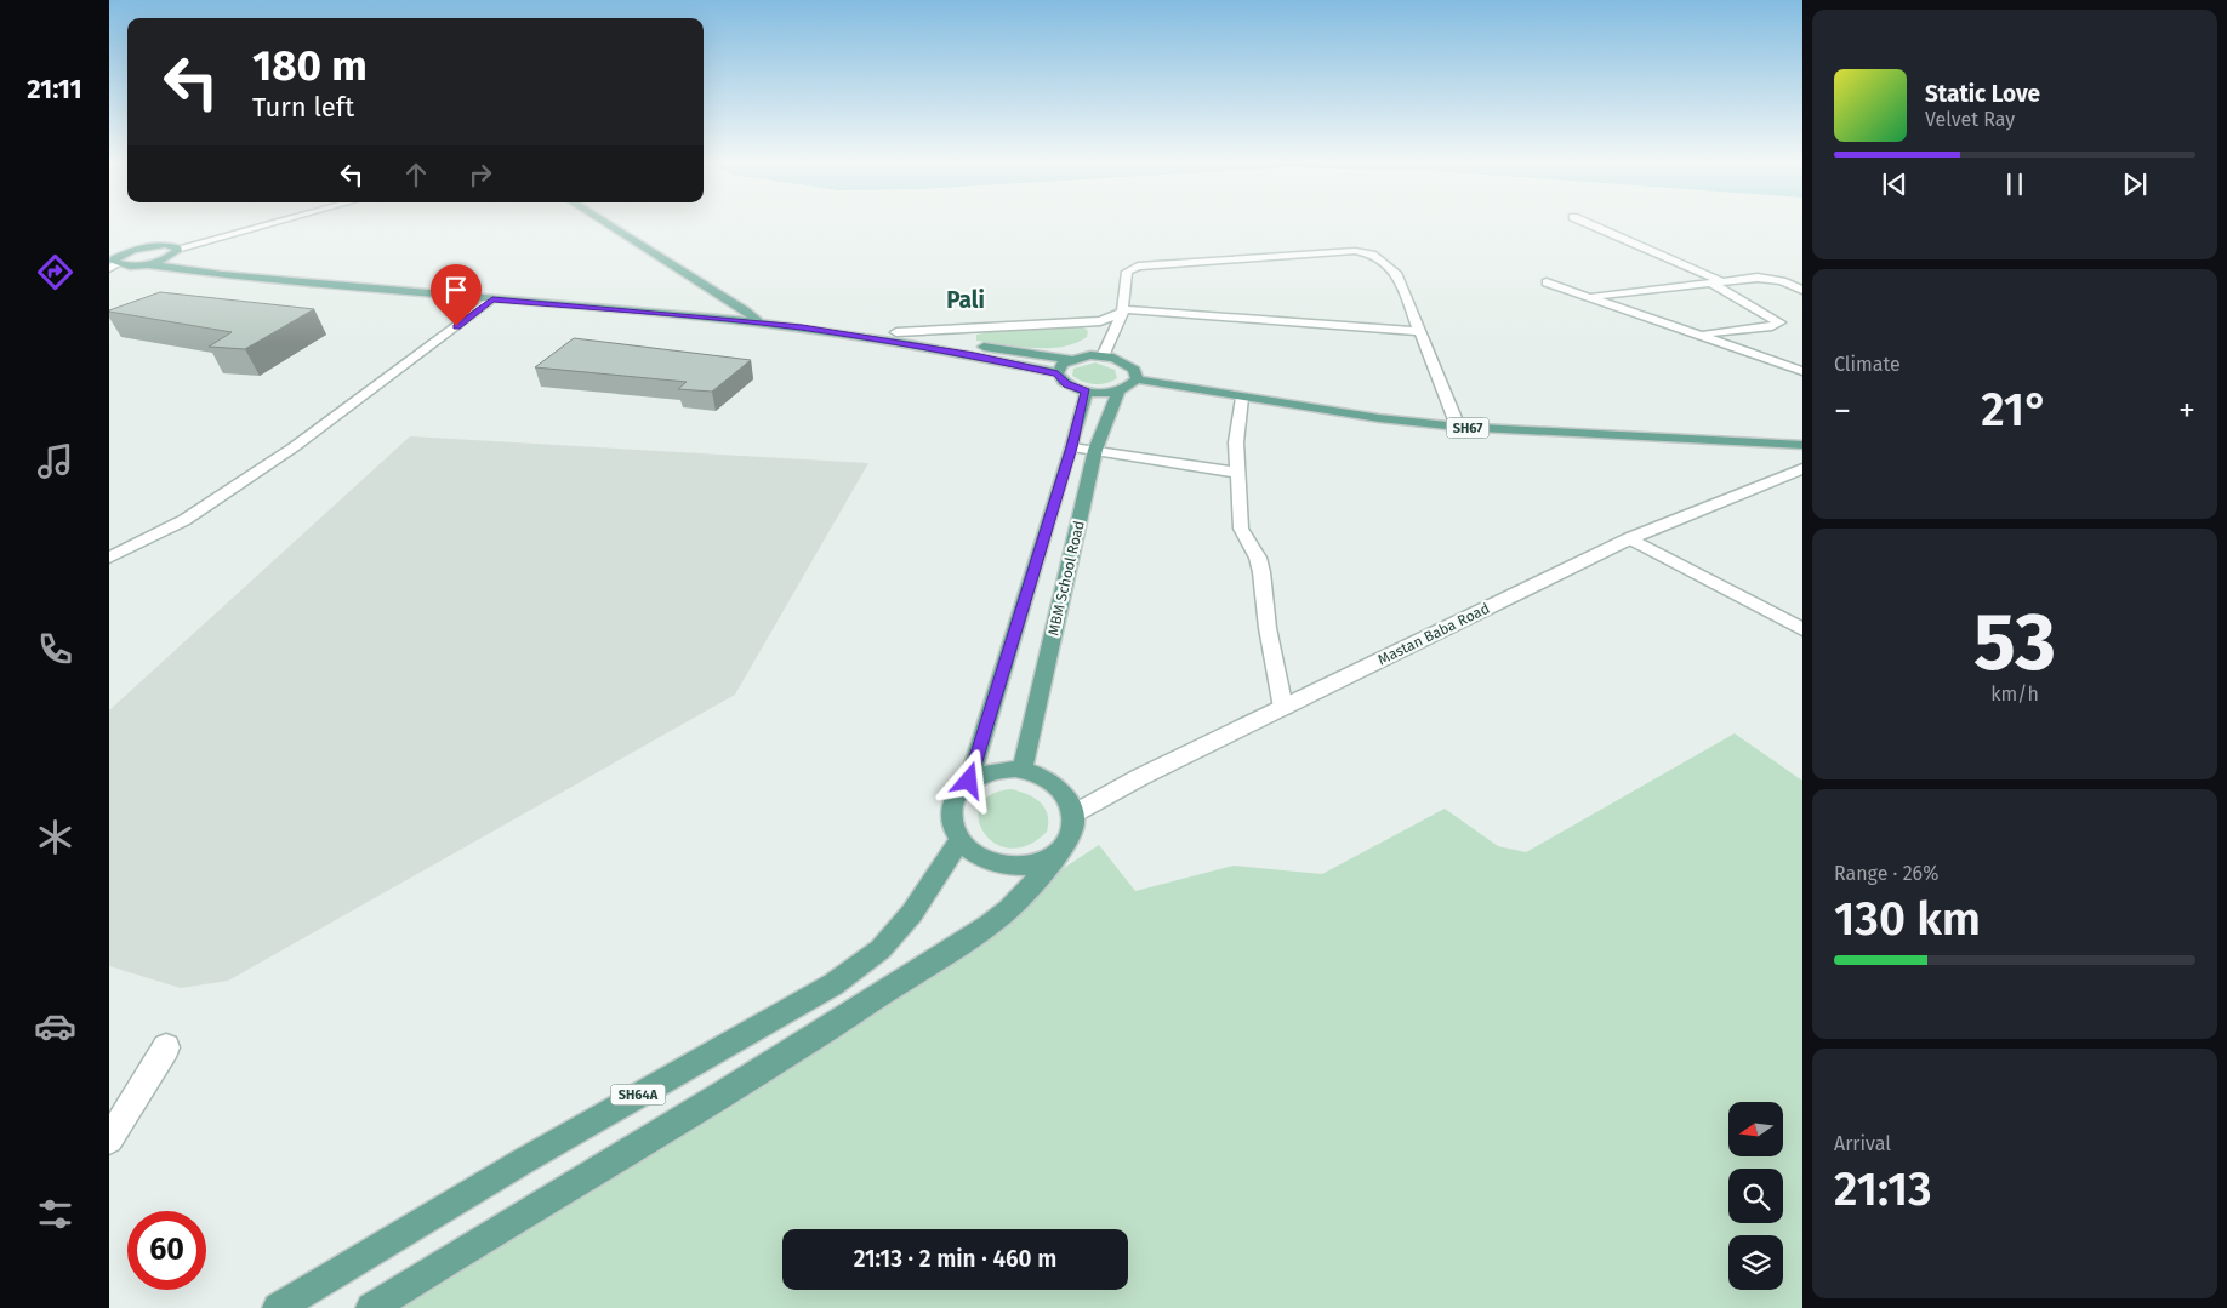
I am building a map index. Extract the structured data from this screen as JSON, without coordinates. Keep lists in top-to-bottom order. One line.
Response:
{"streets":{"main road":["SH67","MBM School Road","SH64A"],"street":["Mastan Baba Road"]},"crossings":[["MBM School Road","Mastan Baba Road"],["MBM School Road","SH64A"],["Mastan Baba Road","SH64A"]],"districts":["Pali"],"north":"left","page":{"tabs":"21:11","turn":["180 m","Turn left"],"song":["Static Love","Velvet Ray"],"tile":["Climate",["53","km/h"],["Range · 26%","130 km"],["Arrival","21:13"]],"heat":["−","21°","+"],"limit":"60","trip":"21:13 · 2 min · 460 m"}}
